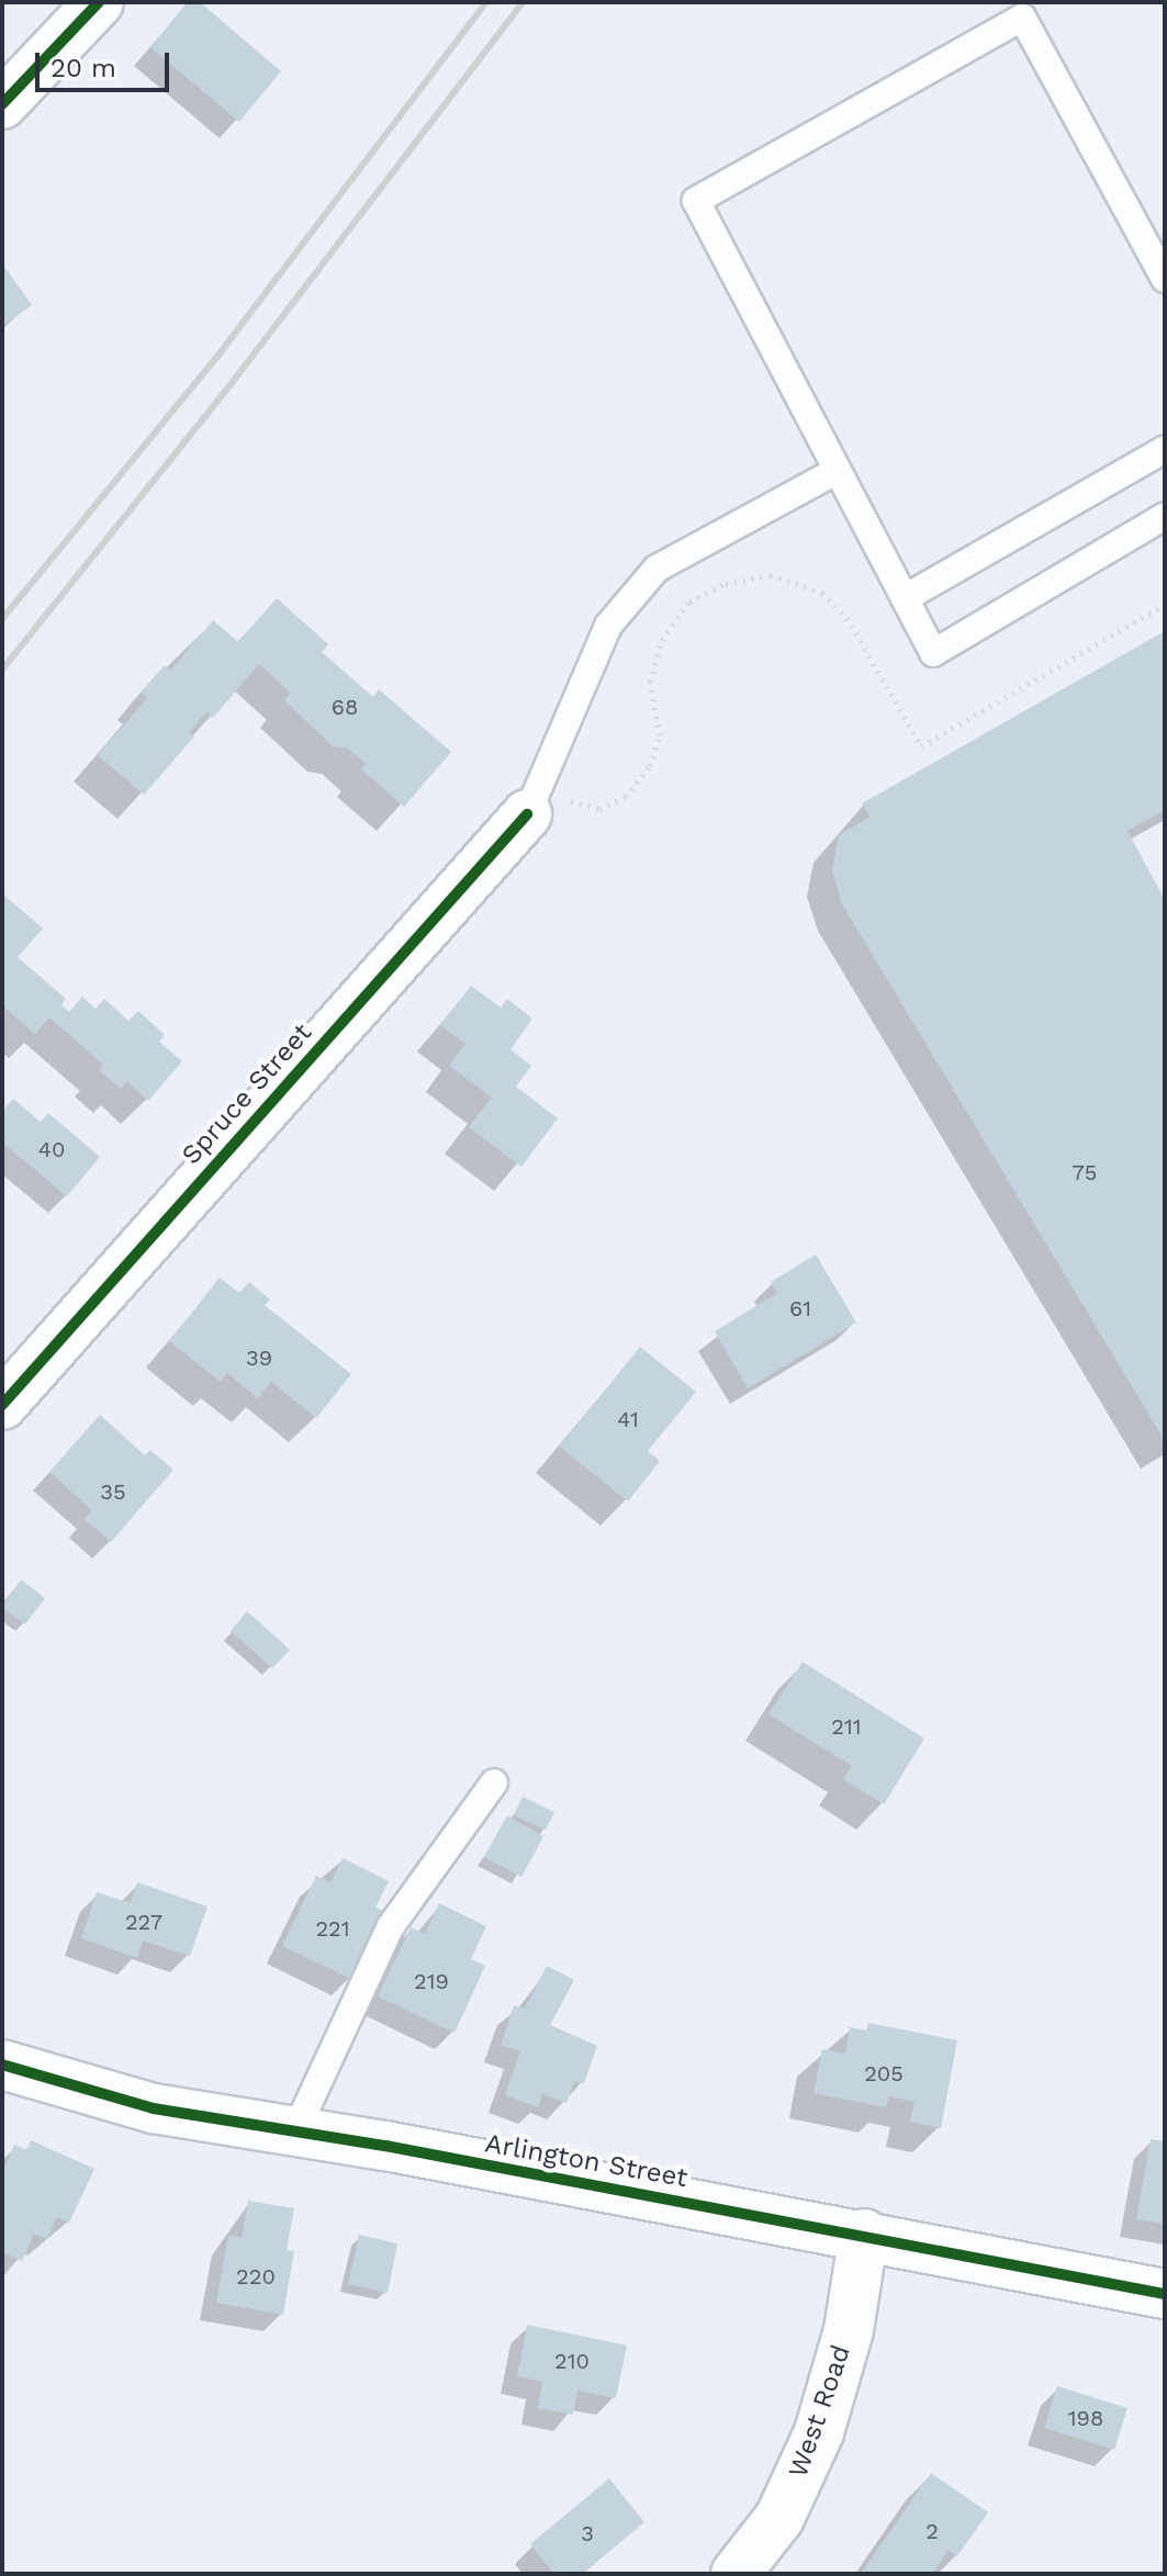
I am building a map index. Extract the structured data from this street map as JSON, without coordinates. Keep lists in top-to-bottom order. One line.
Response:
{"streets":{"street":["Spruce Street","Arlington Street","West Road"]},"crossings":[["Arlington Street","West Road"]],"house_numbers":["68","40","75","61","39","41","35","211","227","221","219","205","220","210","198","2","3"],"scale_bar":"20 m"}
